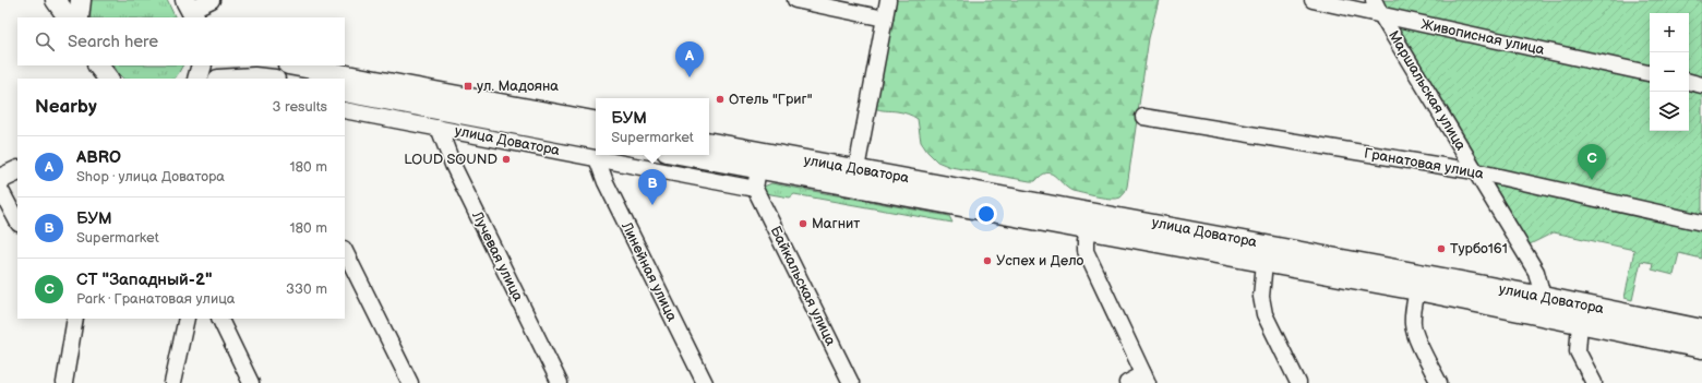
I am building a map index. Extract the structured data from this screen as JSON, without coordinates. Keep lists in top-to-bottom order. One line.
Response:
{"streets":{"main road":["улица Доватора"],"street":["Живописная улица","Маршальская улица","Гранатовая улица","Лучевая улица","Линейная улица","Байкальская улица"]},"crossings":[["Живописная улица","Маршальская улица"],["Маршальская улица","улица Доватора"],["Маршальская улица","Гранатовая улица"],["улица Доватора","Лучевая улица"],["улица Доватора","Линейная улица"],["улица Доватора","Байкальская улица"]],"places":{"transit":["ул. Мадояна"],"other":["Отель \"Григ\"","LOUD SOUND","Магнит","Турбо161","Успех и Дело"]},"page":{"map_buttons":["+","−"],"search":"Search here","pins":["A","C","B"],"heading":["Nearby","3 results"],"popup":["БУМ","Supermarket"],"list":[{"mark":"A","name":"ABRO","note":"Shop · улица Доватора","value":"180 m"},{"mark":"B","name":"БУМ","note":"Supermarket","value":"180 m"},{"mark":"C","name":"СТ \"Западный-2\"","note":"Park · Гранатовая улица","value":"330 m"}]}}
